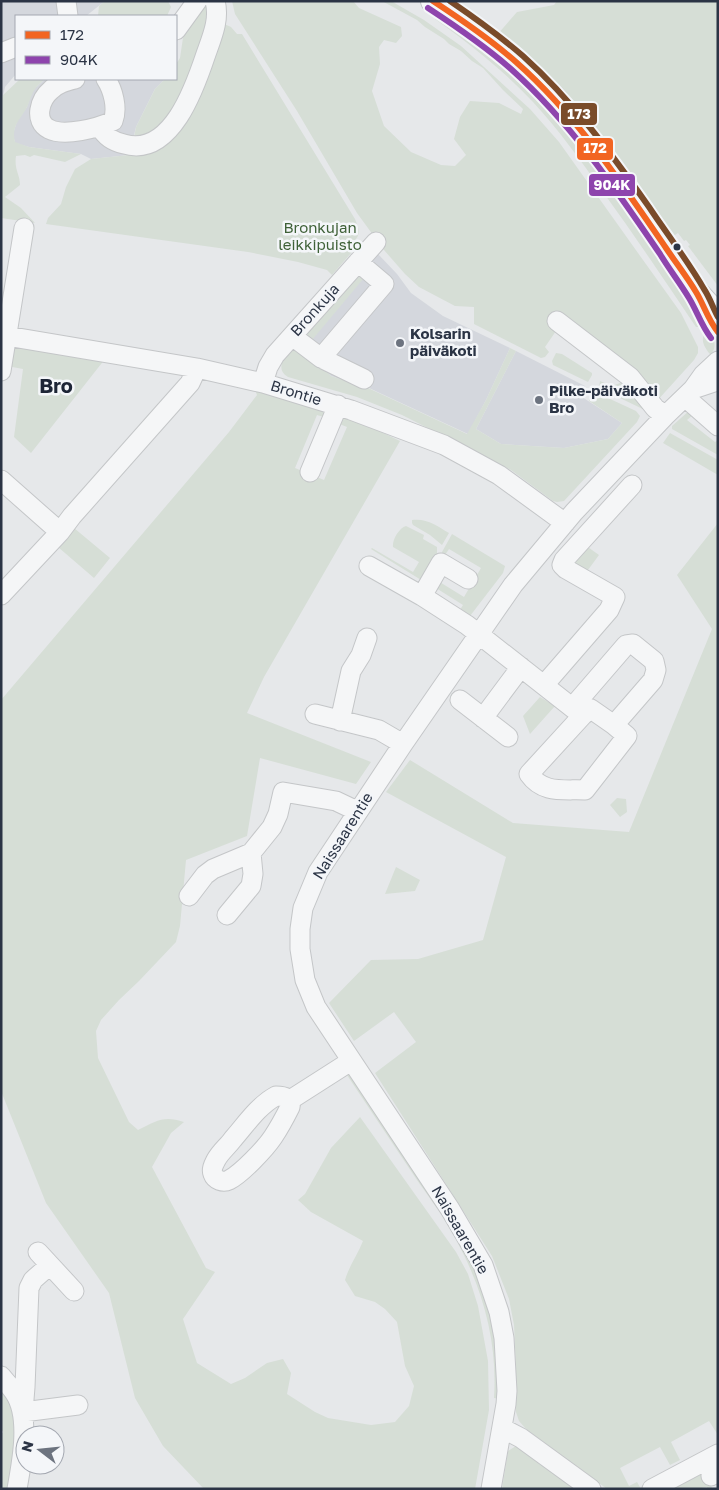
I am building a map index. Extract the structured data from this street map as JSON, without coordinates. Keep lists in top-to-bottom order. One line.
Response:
{"streets":{"street":["Bronkuja","Brontie","Naissaarentie"]},"crossings":[["Bronkuja","Brontie"],["Brontie","Naissaarentie"]],"districts":["Bro"],"parks":["Bronkujan leikkipuisto"],"places":["Kolsarin päiväkoti","Pilke-päiväkoti Bro"],"lines":["transit line 172","transit line 173","transit line 904K"],"legend":["172","904K"],"north":"left"}
